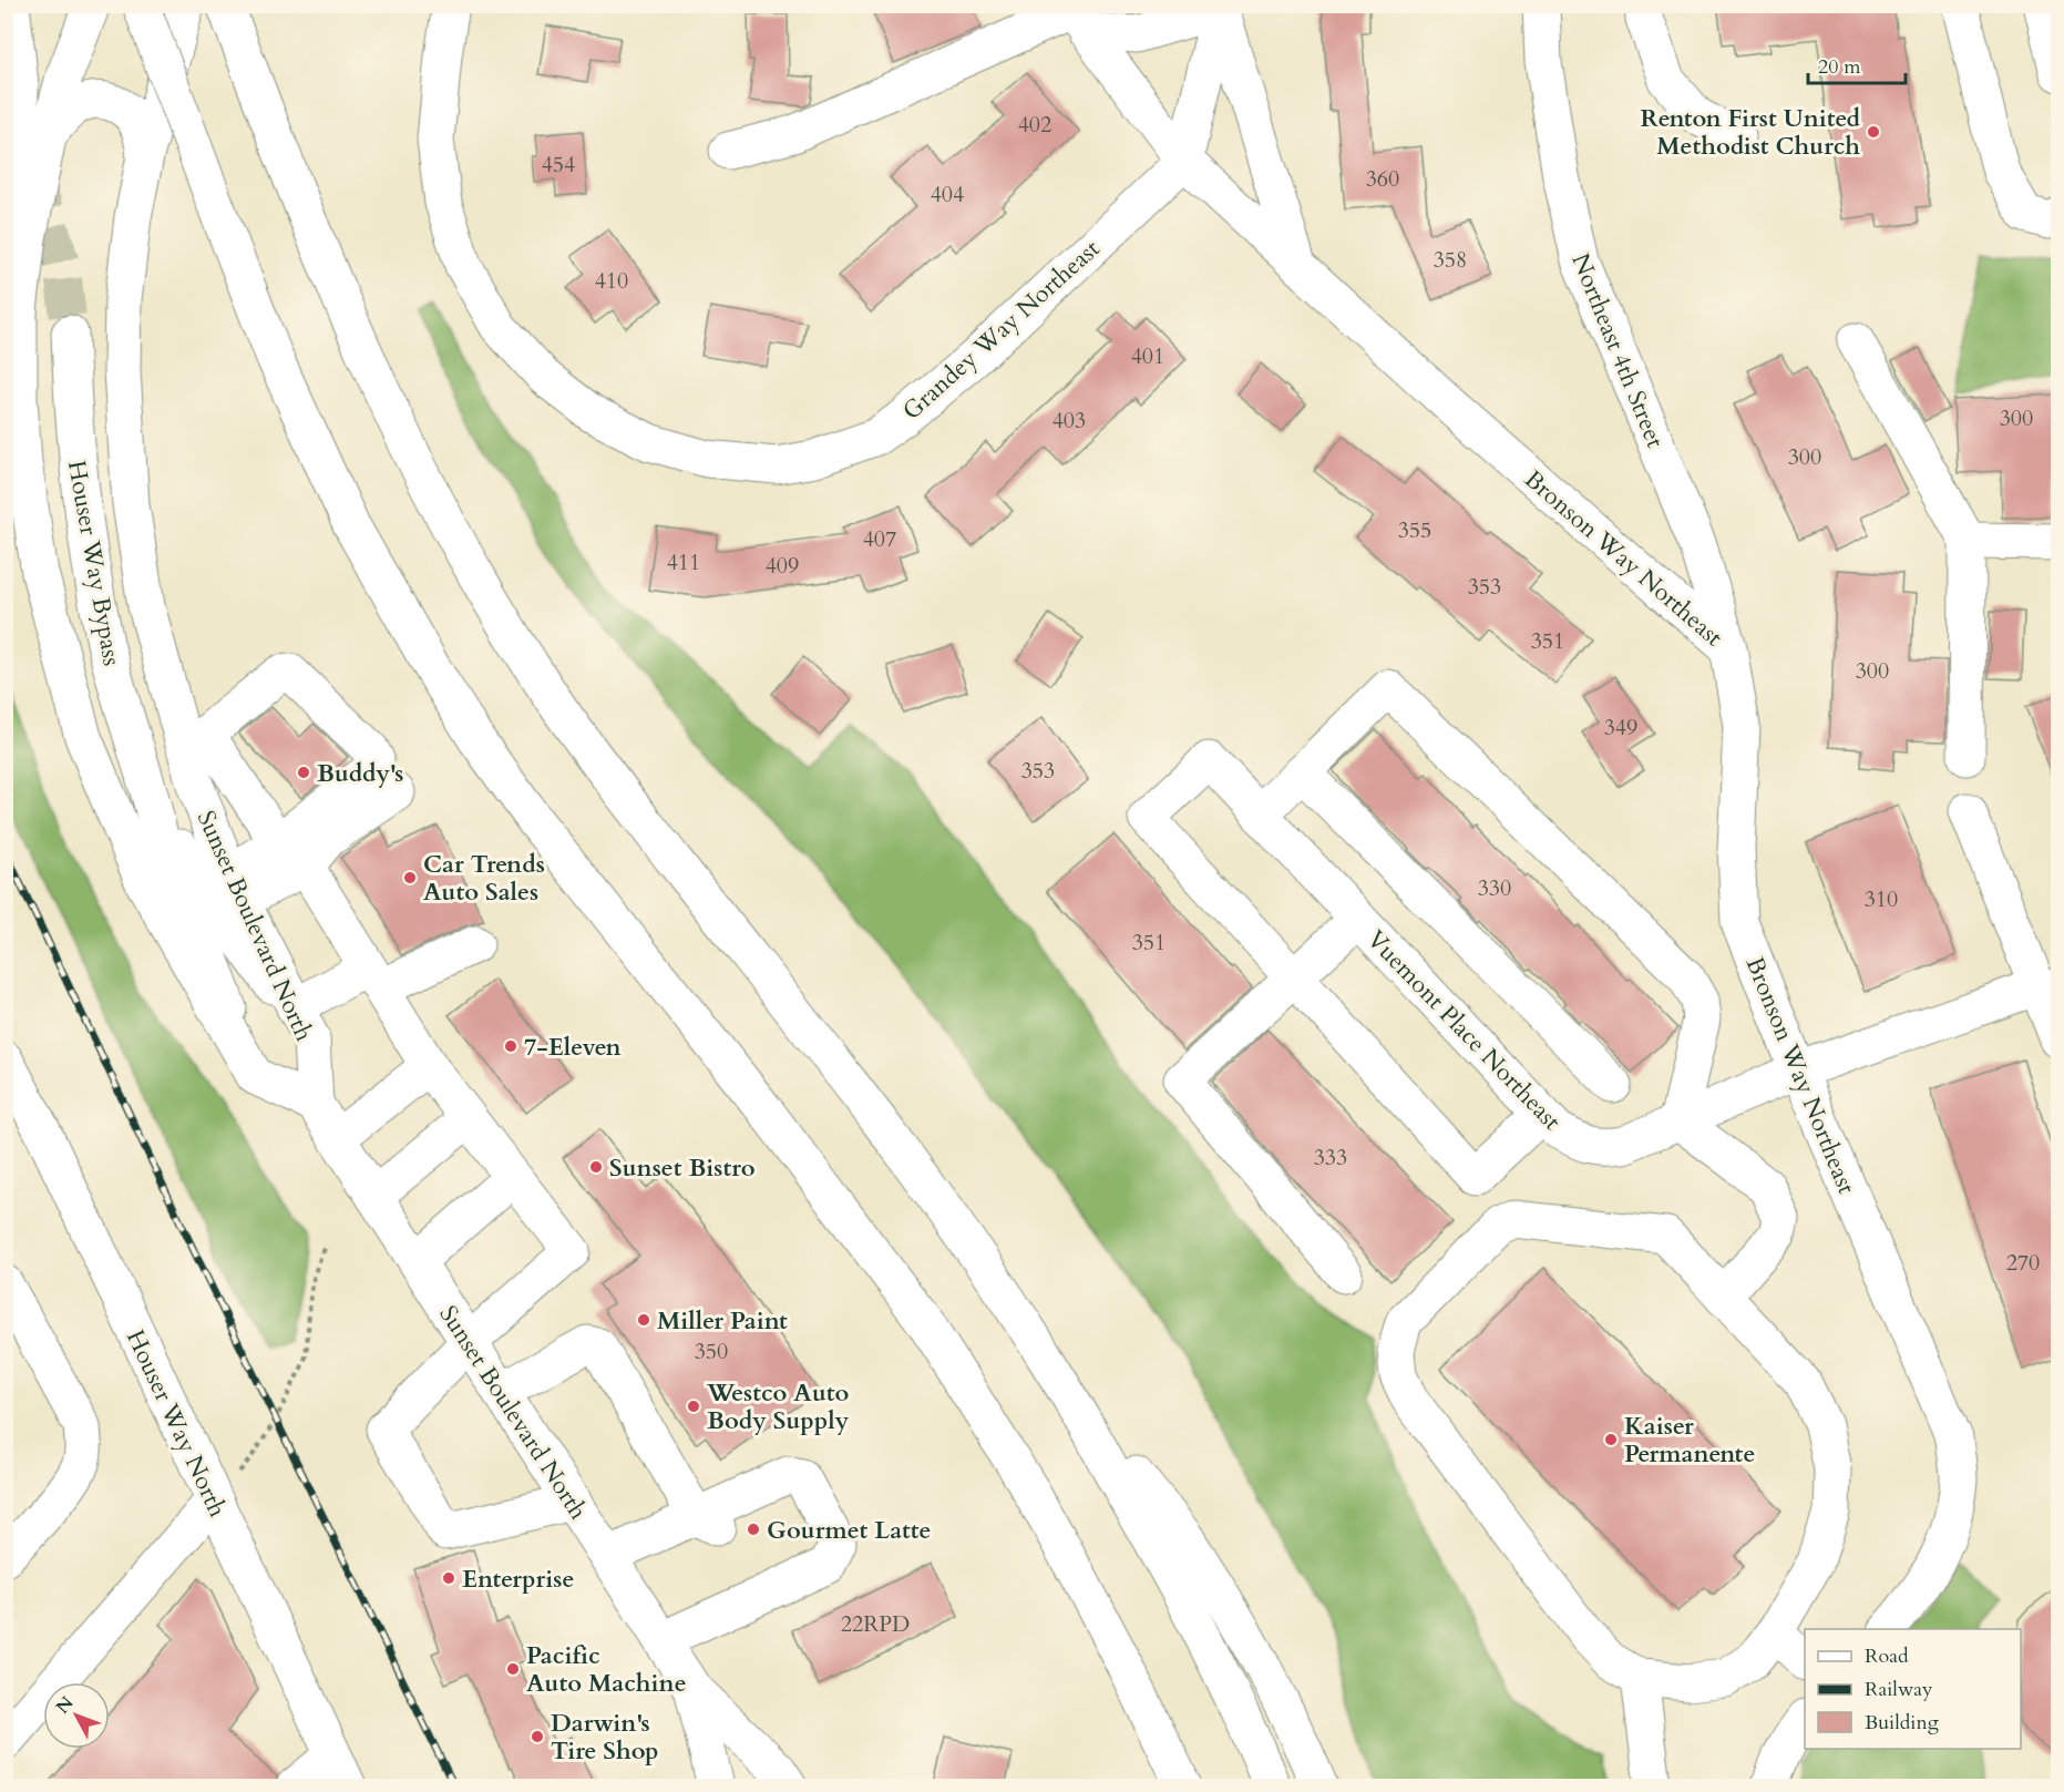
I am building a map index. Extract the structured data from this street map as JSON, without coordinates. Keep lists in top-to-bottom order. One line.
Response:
{"streets":{"main road":["Grandey Way Northeast","Northeast 4th Street","Bronson Way Northeast","Houser Way Bypass","Sunset Boulevard North","Vuemont Place Northeast","Houser Way North"]},"crossings":[["Grandey Way Northeast","Bronson Way Northeast"],["Northeast 4th Street","Bronson Way Northeast"],["Bronson Way Northeast","Vuemont Place Northeast"],["Houser Way Bypass","Sunset Boulevard North"]],"places":["Renton First United Methodist Church","Buddy's","Car Trends Auto Sales","7-Eleven","Sunset Bistro","Miller Paint","Westco Auto Body Supply","Kaiser Permanente","Gourmet Latte","Enterprise","Pacific Auto Machine","Darwin's Tire Shop"],"house_numbers":["402","454","360","404","358","410","401","300","403","300","355","407","411","409","353","351","300","349","353","330","310","351","333","270","350","22RPD"],"legend":["Road","Railway","Building"],"scale_bar":"20 m","north":"top left"}
